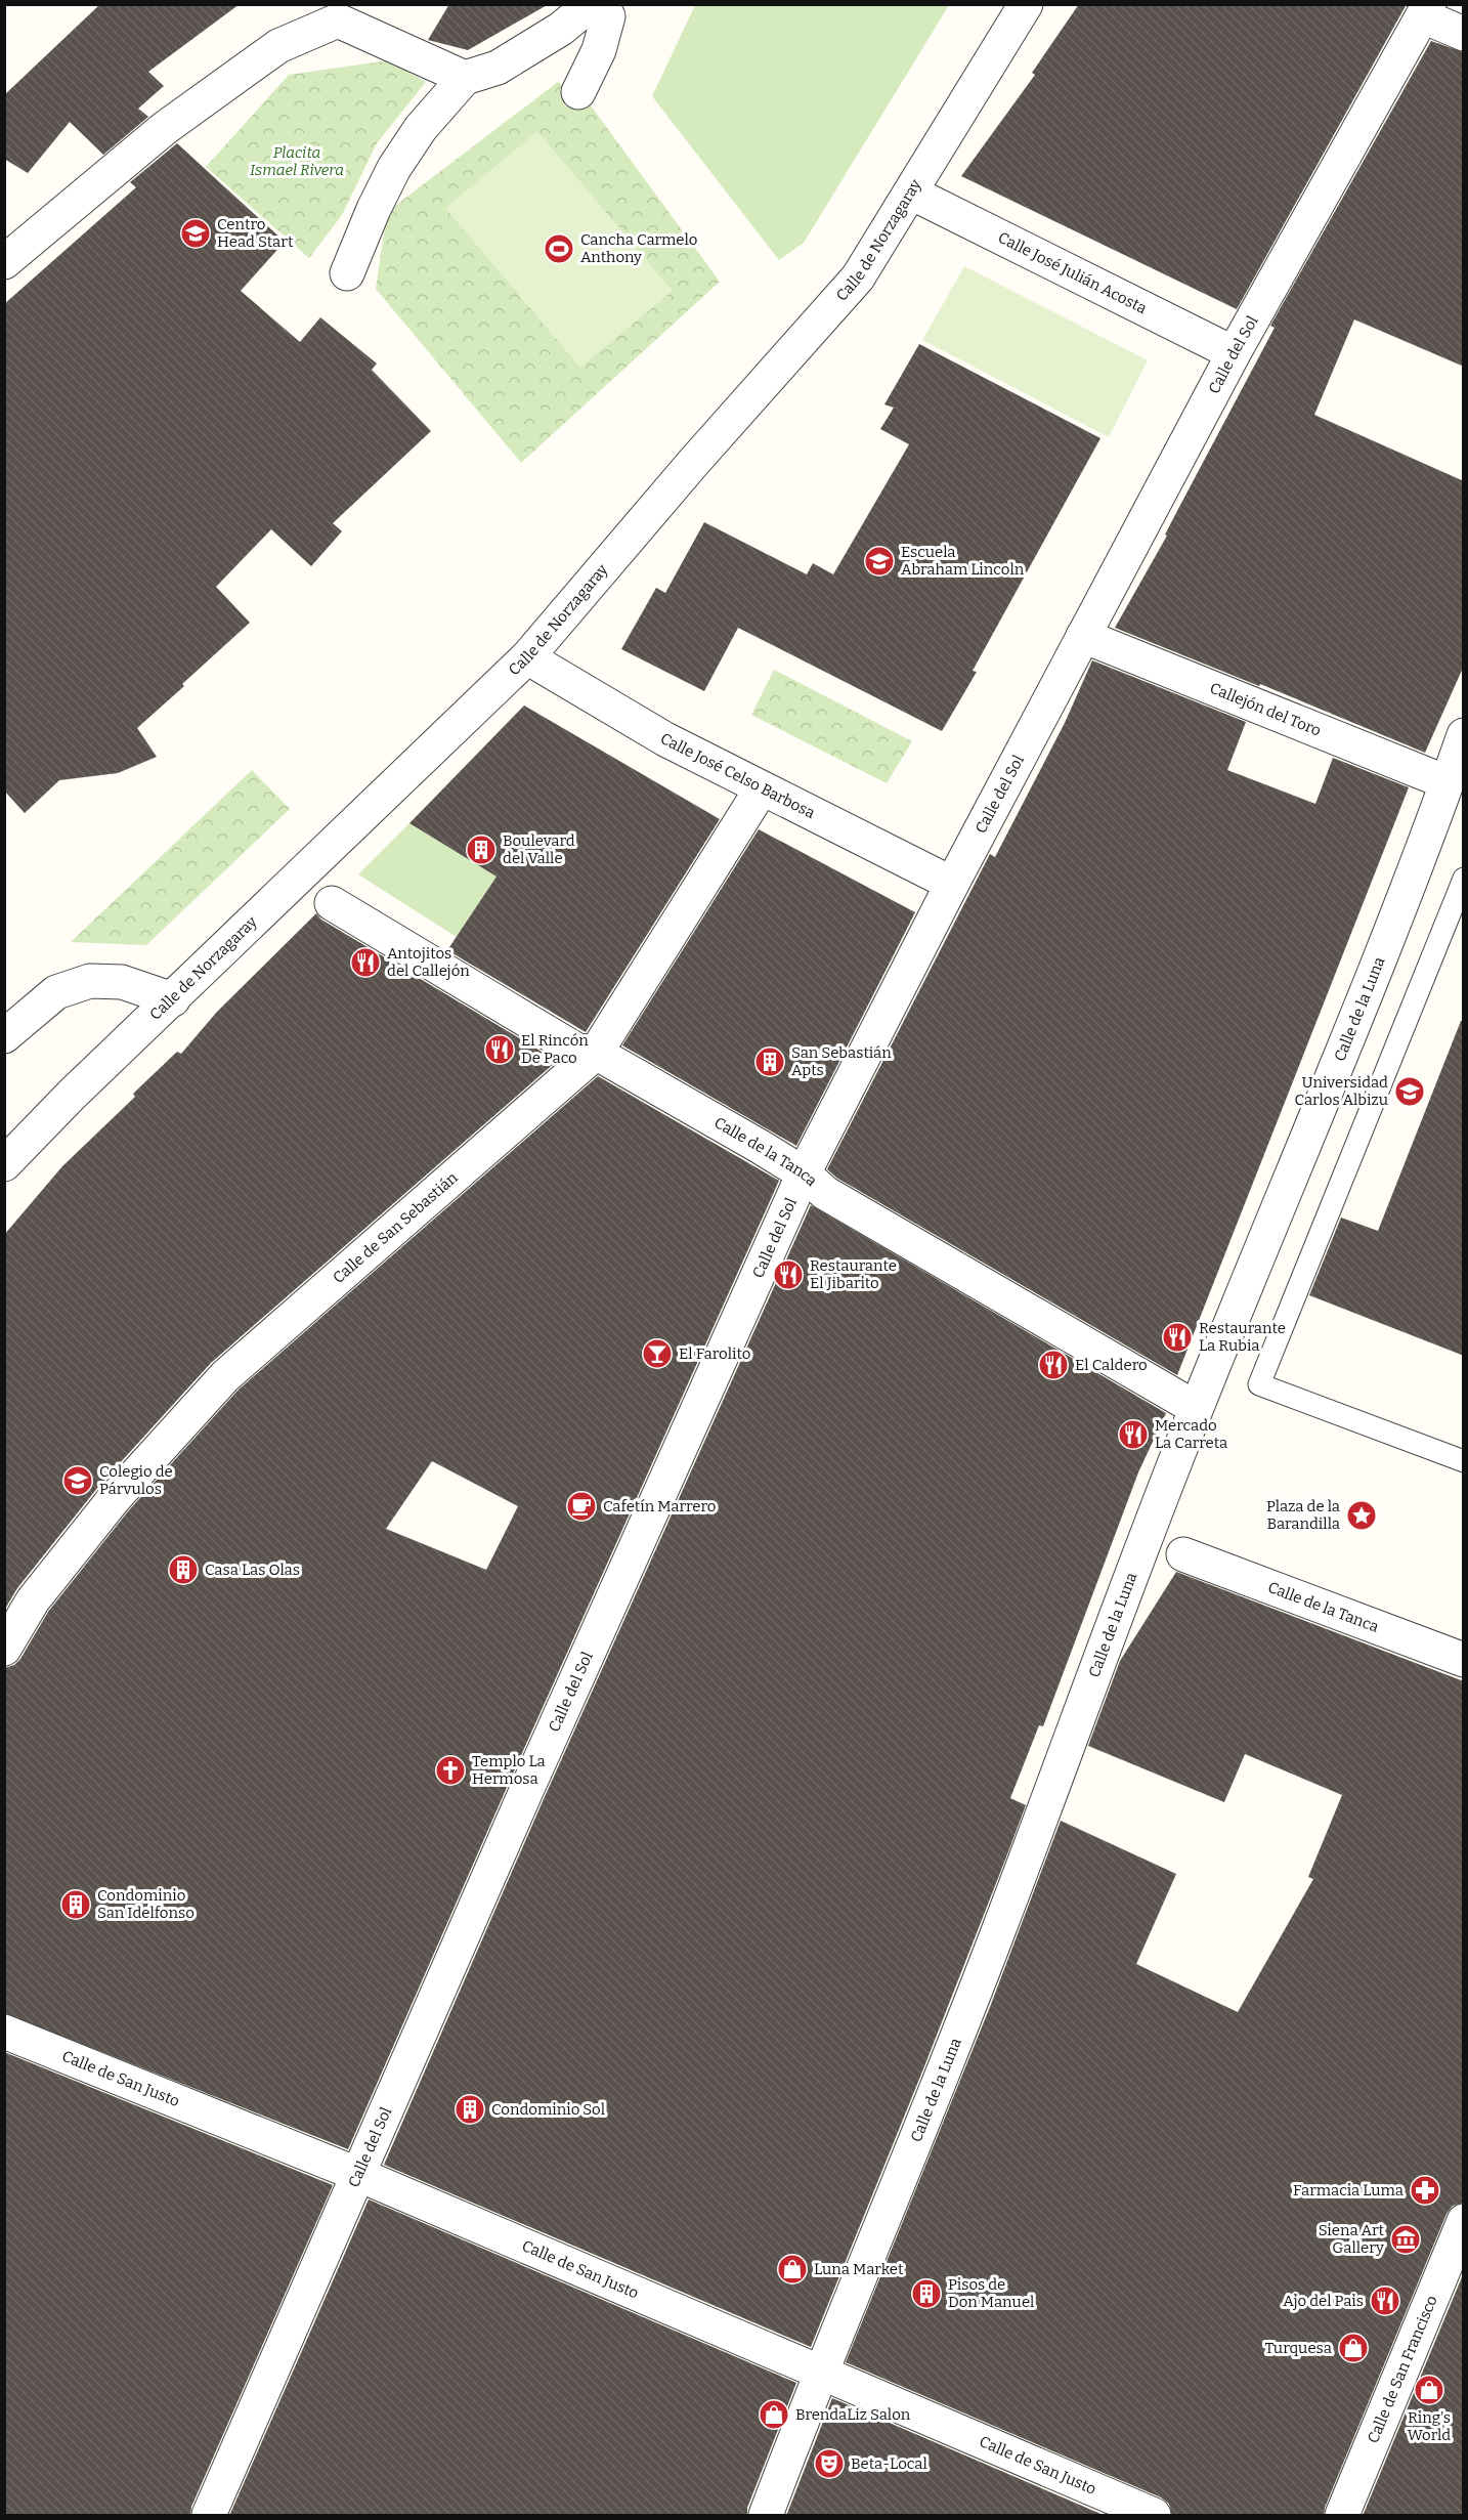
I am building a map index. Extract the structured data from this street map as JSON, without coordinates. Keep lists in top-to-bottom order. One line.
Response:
{"streets":{"street":["Calle de Norzagaray","Calle José Julián Acosta","Calle del Sol","Callejón del Toro","Calle José Celso Barbosa","Calle de la Luna","Calle de la Tanca","Calle de San Sebastián","Calle de San Justo","Calle de San Francisco"]},"crossings":[["Calle de Norzagaray","Calle José Julián Acosta"],["Calle de Norzagaray","Calle José Celso Barbosa"],["Calle José Julián Acosta","Calle del Sol"],["Calle del Sol","Callejón del Toro"],["Calle del Sol","Calle José Celso Barbosa"],["Calle del Sol","Calle de la Tanca"],["Calle del Sol","Calle de San Justo"],["Callejón del Toro","Calle de la Luna"],["Calle José Celso Barbosa","Calle de San Sebastián"],["Calle de la Luna","Calle de la Tanca"],["Calle de la Luna","Calle de San Justo"],["Calle de la Tanca","Calle de San Sebastián"]],"parks":["Placita Ismael Rivera"],"places":{"school or university":["Centro Head Start","Escuela Abraham Lincoln","Universidad Carlos Albizu","Colegio de Párvulos"],"sports":["Cancha Carmelo Anthony"],"building":["Boulevard del Valle","San Sebastián Apts","Casa Las Olas","Condominio San Idelfonso","Condominio Sol","Pisos de Don Manuel"],"restaurant":["Antojitos del Callejón","El Rincón De Paco","Restaurante El Jibarito","Restaurante La Rubia","El Caldero","Mercado La Carreta","Ajo del Pais"],"bar":["El Farolito"],"cafe":["Cafetín Marrero"],"place":["Plaza de la Barandilla"],"church":["Templo La Hermosa"],"pharmacy":["Farmacia Luma"],"museum":["Siena Art Gallery"],"shop":["Luna Market","Turquesa","Ring's World","BrendaLiz Salon"],"theatre":["Beta-Local"]}}
